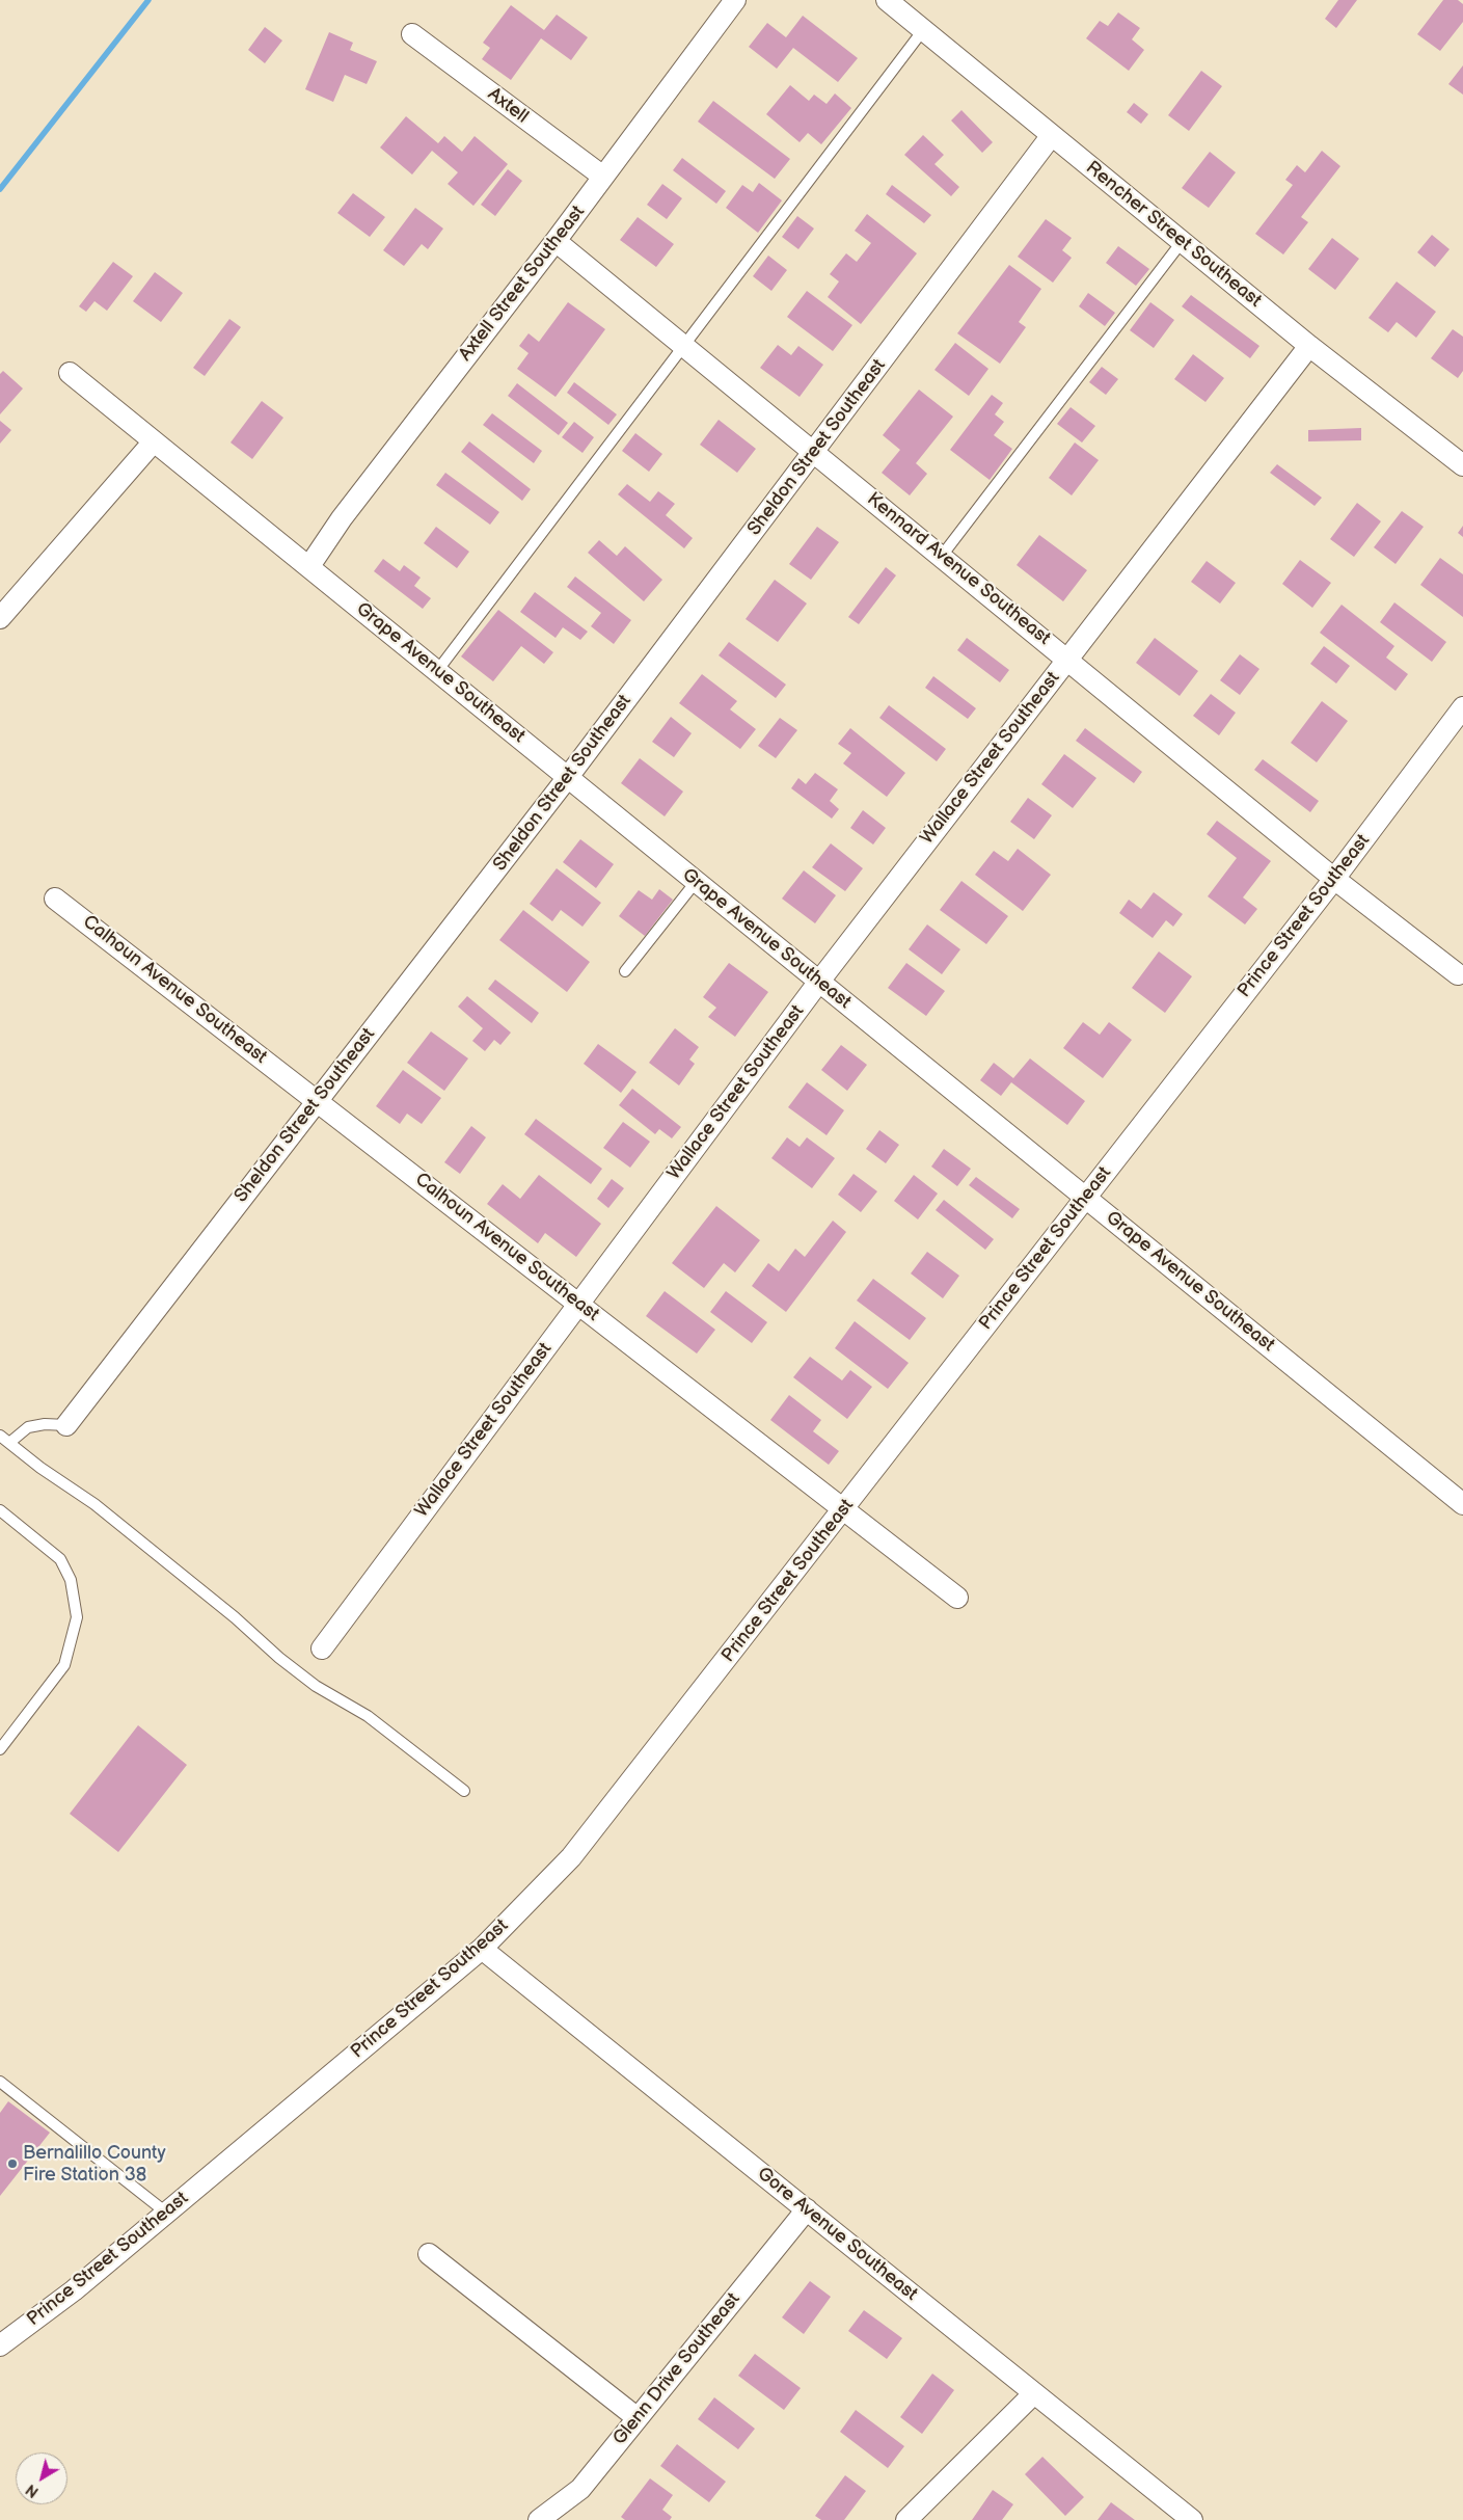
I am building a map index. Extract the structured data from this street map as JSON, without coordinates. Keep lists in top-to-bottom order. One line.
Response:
{"streets":{"street":["Axtell","Rencher Street Southeast","Axtell Street Southeast","Sheldon Street Southeast","Kennard Avenue Southeast","Grape Avenue Southeast","Wallace Street Southeast","Prince Street Southeast","Calhoun Avenue Southeast","Gore Avenue Southeast","Glenn Drive Southeast"]},"crossings":[["Axtell","Axtell Street Southeast"],["Rencher Street Southeast","Sheldon Street Southeast"],["Rencher Street Southeast","Wallace Street Southeast"],["Axtell Street Southeast","Kennard Avenue Southeast"],["Axtell Street Southeast","Grape Avenue Southeast"],["Sheldon Street Southeast","Kennard Avenue Southeast"],["Sheldon Street Southeast","Grape Avenue Southeast"],["Sheldon Street Southeast","Calhoun Avenue Southeast"],["Kennard Avenue Southeast","Wallace Street Southeast"],["Kennard Avenue Southeast","Prince Street Southeast"],["Grape Avenue Southeast","Wallace Street Southeast"],["Grape Avenue Southeast","Prince Street Southeast"],["Wallace Street Southeast","Calhoun Avenue Southeast"],["Prince Street Southeast","Calhoun Avenue Southeast"],["Prince Street Southeast","Gore Avenue Southeast"],["Gore Avenue Southeast","Glenn Drive Southeast"]],"places":["Bernalillo County Fire Station 38"],"north":"bottom left"}
